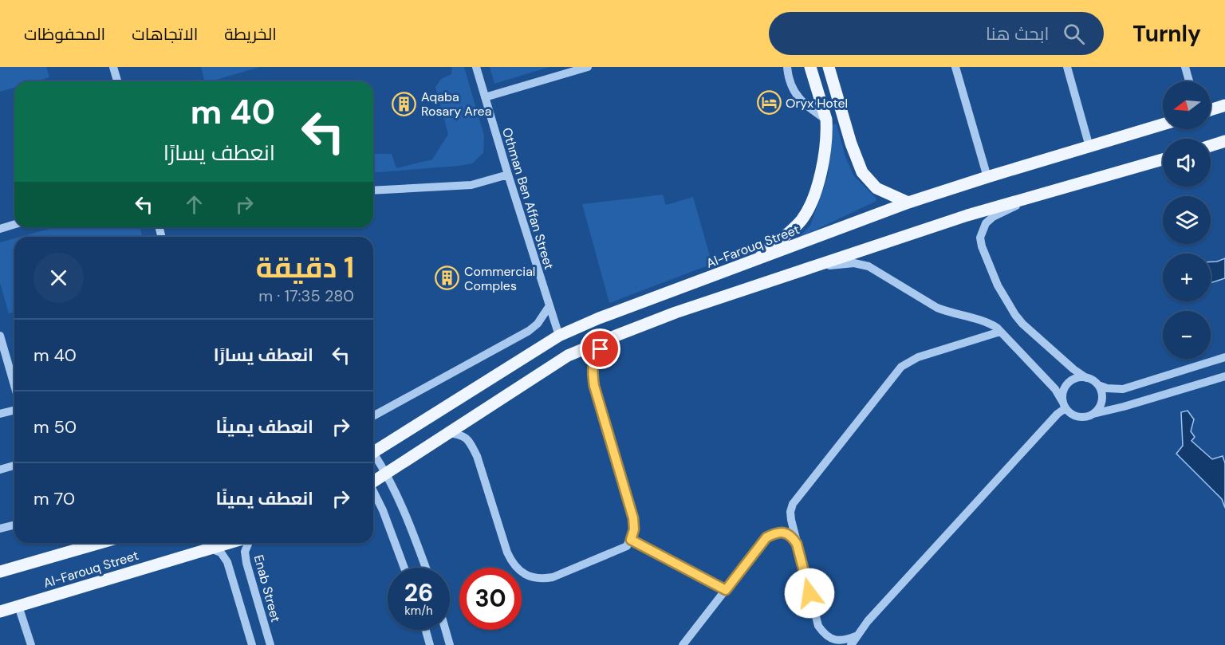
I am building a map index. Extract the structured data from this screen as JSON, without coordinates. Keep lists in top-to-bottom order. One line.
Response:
{"streets":{"main road":["Al-Farouq Street"],"street":["Othman Ben Affan Street","Enab Street"]},"crossings":[["Othman Ben Affan Street","Al-Farouq Street"]],"places":{"hotel":["Oryx Hotel"],"building":["Aqaba Rosary Area","Commercial Comples"]},"north":"left","page":{"header":"Turnly","search":"ابحث هنا","nav":["الخريطة","الاتجاهات","المحفوظات"],"map_buttons":["+","−"],"turn":["40 m","انعطف يسارًا"],"heading":["1 دقيقة","280 m · 17:35"],"list":[{"name":"انعطف يسارًا","value":"40 m"},{"name":"انعطف يمينًا","value":"50 m"},{"name":"انعطف يمينًا","value":"70 m"}],"speed":"26 km/h","limit":"30"}}
